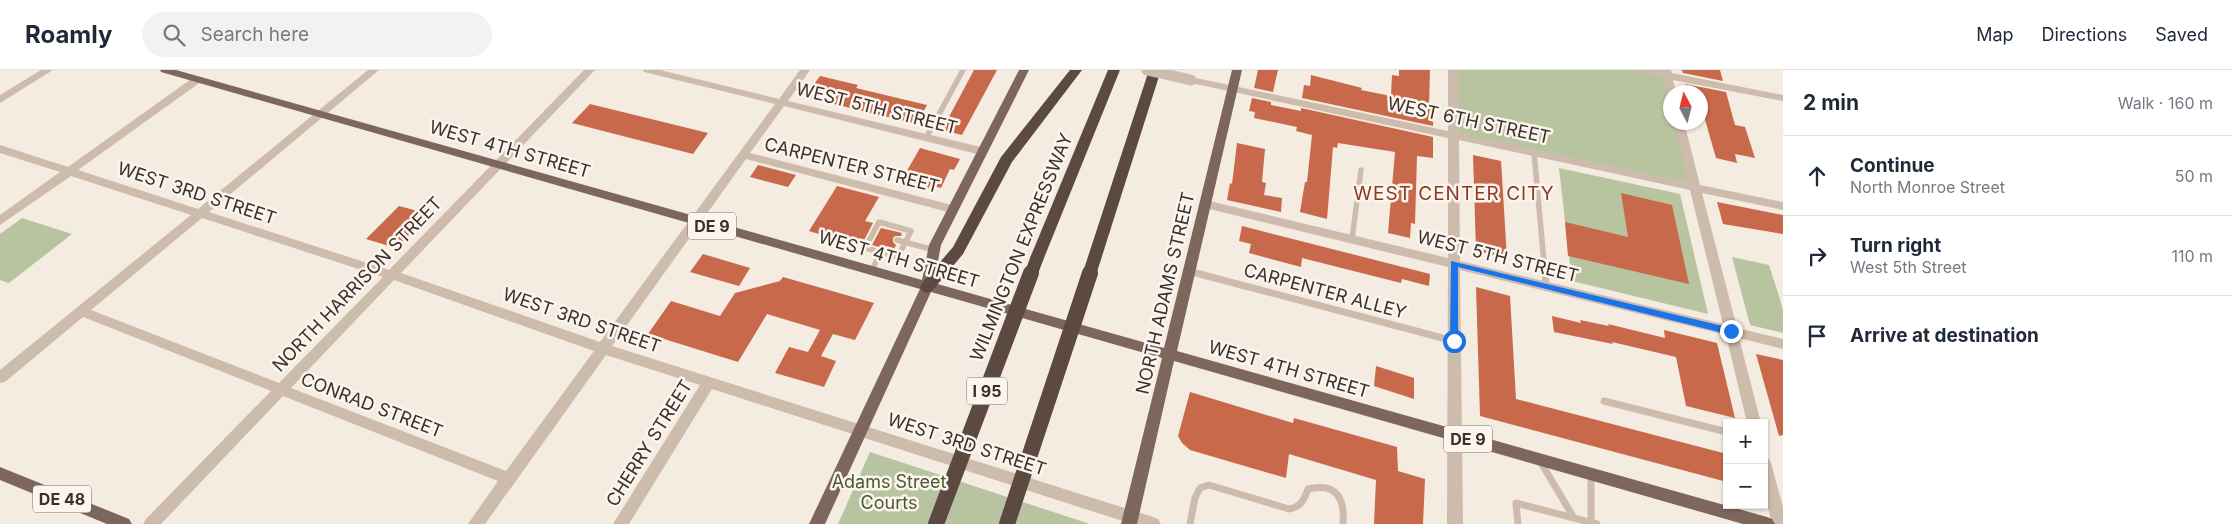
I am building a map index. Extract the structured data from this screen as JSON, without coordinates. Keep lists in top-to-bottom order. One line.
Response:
{"streets":{"highway":["WILMINGTON EXPRESSWAY","I 95"],"main road":["WEST 4TH STREET","DE 9","NORTH ADAMS STREET","DE 48"],"street":["WEST 5TH STREET","WEST 6TH STREET","CARPENTER STREET","WEST 3RD STREET","NORTH HARRISON STREET","CONRAD STREET","CHERRY STREET"],"lane":["CARPENTER ALLEY"]},"crossings":[["WEST 5TH STREET","NORTH ADAMS STREET"],["WEST 6TH STREET","NORTH ADAMS STREET"],["WEST 4TH STREET","NORTH HARRISON STREET"],["WEST 4TH STREET","NORTH ADAMS STREET"],["WEST 3RD STREET","NORTH HARRISON STREET"],["WEST 3RD STREET","NORTH ADAMS STREET"],["WEST 3RD STREET","CHERRY STREET"],["NORTH HARRISON STREET","CONRAD STREET"],["CARPENTER ALLEY","NORTH ADAMS STREET"]],"districts":["WEST CENTER CITY"],"parks":["Adams Street Courts"],"north":"top","page":{"header":"Roamly","search":"Search here","nav":["Map","Directions","Saved"],"heading":["2 min","Walk · 160 m"],"list":[["Continue","North Monroe Street","50 m"],["Turn right","West 5th Street","110 m"],"Arrive at destination"],"map_buttons":["+","−"]}}
